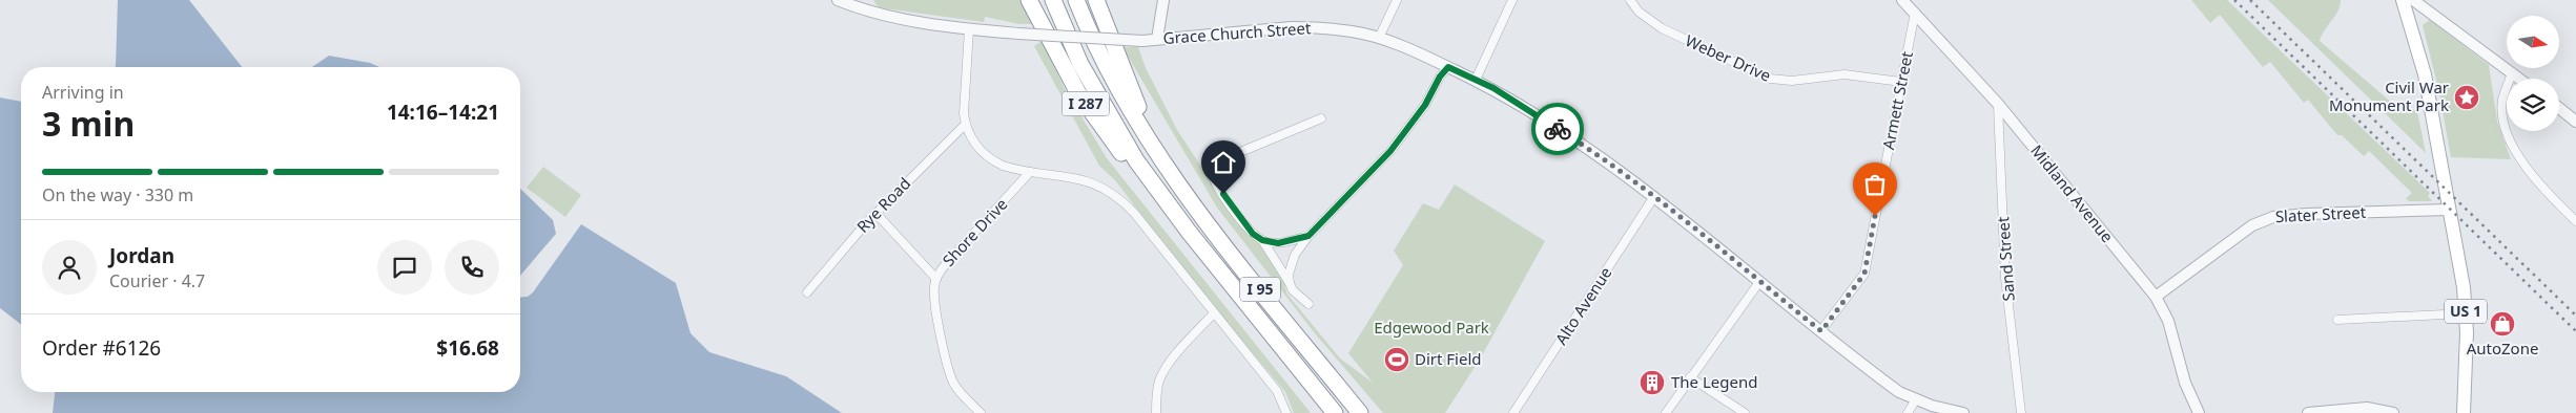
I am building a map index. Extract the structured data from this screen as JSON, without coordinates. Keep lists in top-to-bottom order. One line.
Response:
{"streets":{"highway":["I 287","I 95"],"main road":["US 1"],"street":["Grace Church Street","Weber Drive","Armett Street","Midland Avenue","Rye Road","Slater Street","Shore Drive","Sand Street","Alto Avenue"]},"crossings":[["Grace Church Street","Armett Street"],["Grace Church Street","Alto Avenue"],["Weber Drive","Armett Street"],["Armett Street","Midland Avenue"],["I 287","I 95"],["Midland Avenue","Slater Street"],["Midland Avenue","Sand Street"],["Slater Street","US 1"]],"parks":["Edgewood Park"],"places":{"place":["Civil War Monument Park"],"shop":["AutoZone"],"sports":["Dirt Field"],"building":["The Legend"]},"north":"right","page":{"heading":["3 min","Arriving in","14:16–14:21"],"panel":["Jordan","Courier · 4.7","Order #6126","$16.68"],"bar":"On the way · 330 m"}}
